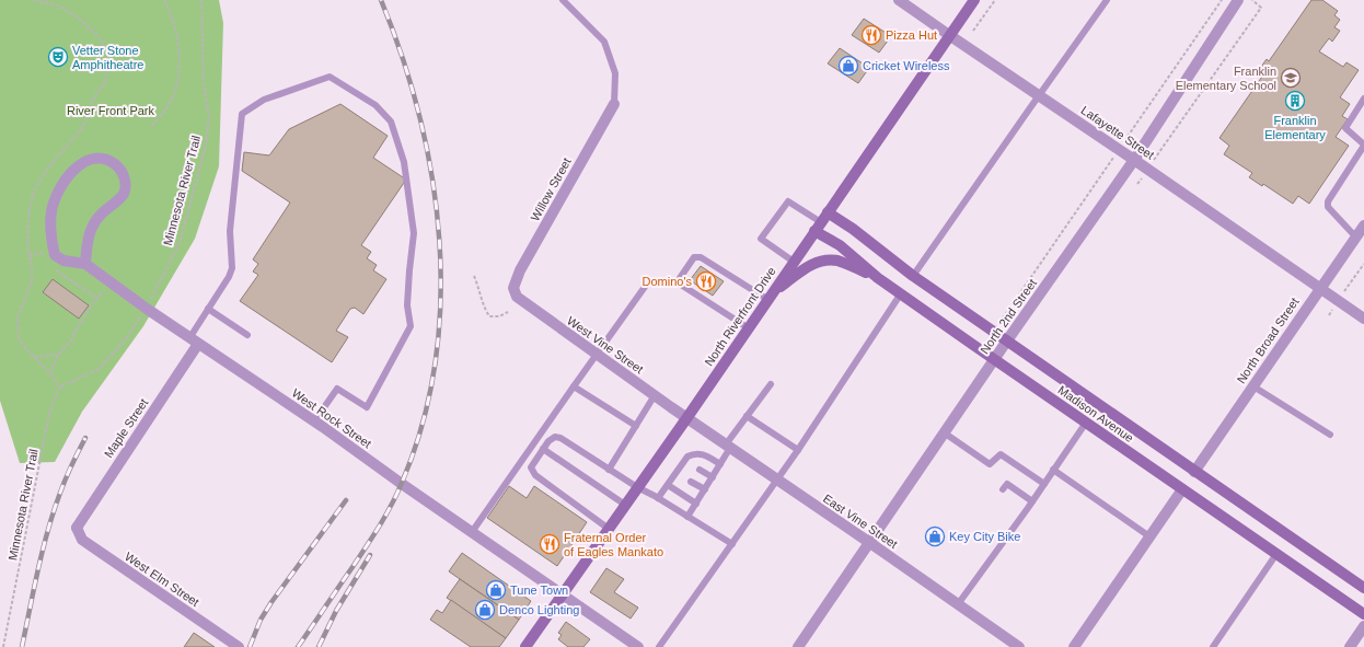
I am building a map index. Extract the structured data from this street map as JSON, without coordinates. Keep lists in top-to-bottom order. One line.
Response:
{"streets":{"main road":["North Riverfront Drive","Madison Avenue"],"street":["Lafayette Street","Willow Street","North 2nd Street","North Broad Street","West Vine Street","West Rock Street","Maple Street","East Vine Street","West Elm Street"],"path":["Minnesota River Trail"]},"crossings":[["Lafayette Street","North Riverfront Drive"],["Lafayette Street","North 2nd Street"],["Lafayette Street","North Broad Street"],["Willow Street","West Vine Street"],["Minnesota River Trail","West Rock Street"],["North Riverfront Drive","West Vine Street"],["North Riverfront Drive","Madison Avenue"],["North Riverfront Drive","West Rock Street"],["North Riverfront Drive","East Vine Street"],["North 2nd Street","Madison Avenue"],["North 2nd Street","East Vine Street"],["North Broad Street","Madison Avenue"],["West Vine Street","East Vine Street"],["West Rock Street","Maple Street"],["Maple Street","West Elm Street"]],"parks":["River Front Park"],"places":{"restaurant":["Pizza Hut","Domino's","Fraternal Order of Eagles Mankato"],"theatre":["Vetter Stone Amphitheatre"],"shop":["Cricket Wireless","Key City Bike","Tune Town","Denco Lighting"],"school or university":["Franklin Elementary School"],"building":["Franklin Elementary"]}}
